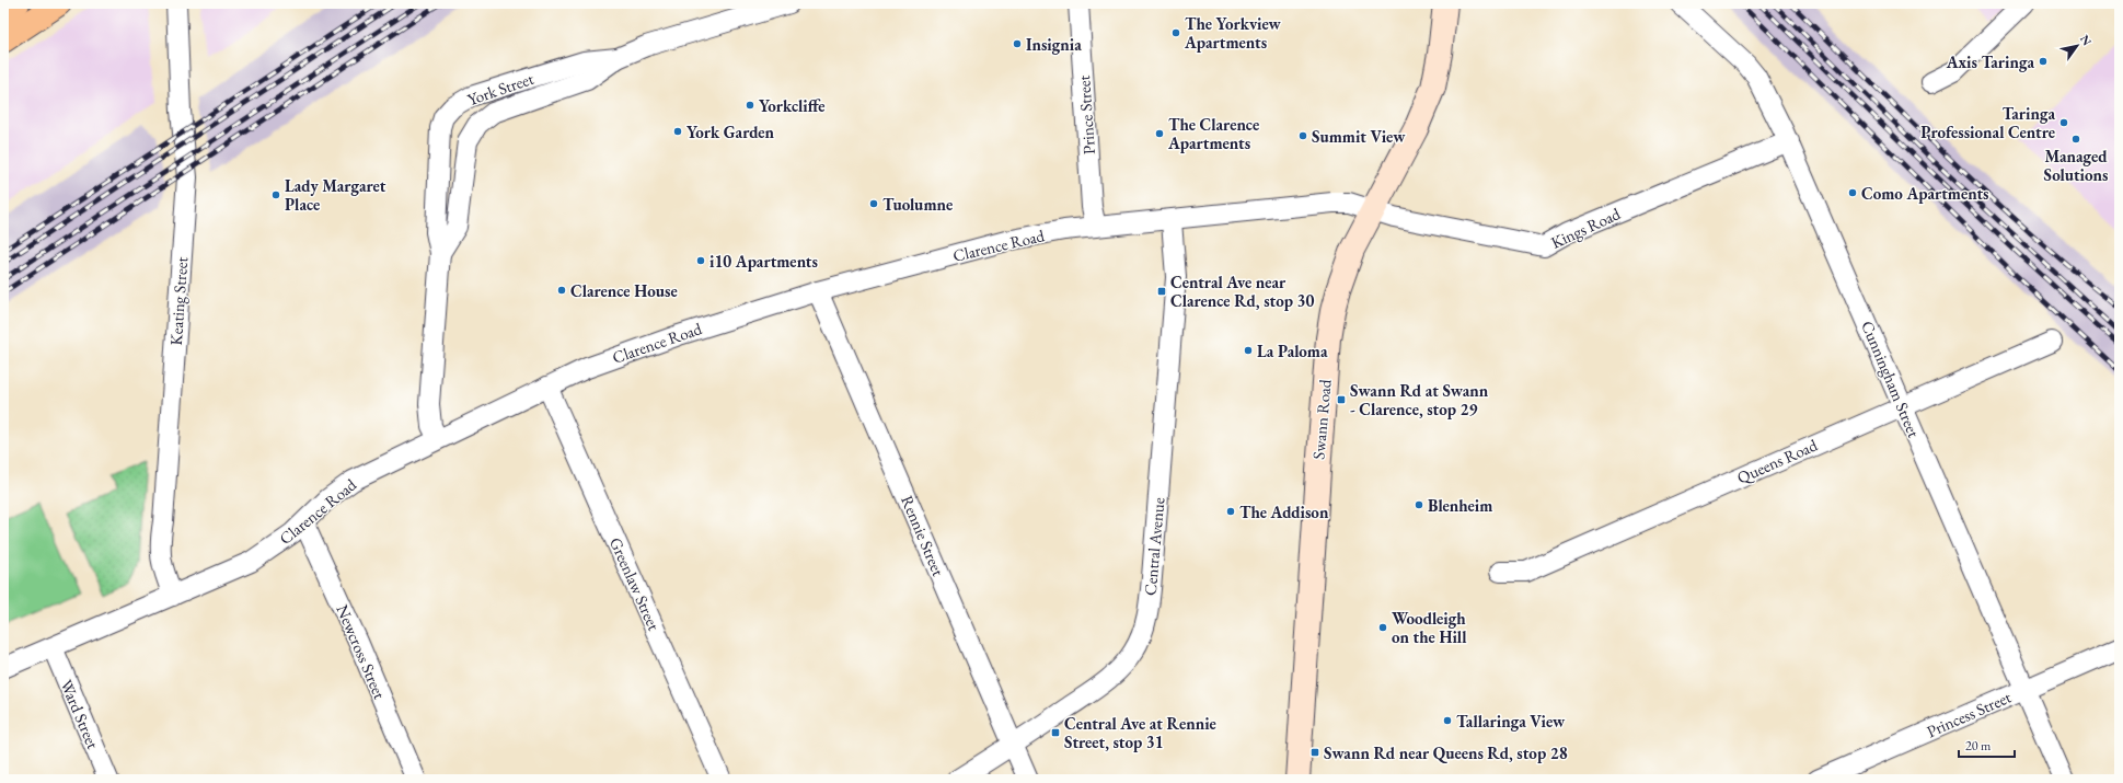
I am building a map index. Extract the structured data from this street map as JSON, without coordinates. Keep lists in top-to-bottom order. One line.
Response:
{"streets":{"main road":["Swann Road"],"street":["York Street","Prince Street","Kings Road","Clarence Road","Keating Street","Cunningham Street","Queens Road","Rennie Street","Central Avenue","Greenlaw Street","Newcross Street","Ward Street","Princess Street"]},"crossings":[["York Street","Clarence Road"],["Prince Street","Clarence Road"],["Kings Road","Clarence Road"],["Kings Road","Cunningham Street"],["Kings Road","Swann Road"],["Clarence Road","Keating Street"],["Clarence Road","Swann Road"],["Clarence Road","Rennie Street"],["Clarence Road","Central Avenue"],["Clarence Road","Greenlaw Street"],["Clarence Road","Newcross Street"],["Clarence Road","Ward Street"],["Cunningham Street","Queens Road"],["Cunningham Street","Princess Street"],["Rennie Street","Central Avenue"]],"places":{"other":["The Yorkview Apartments","Insignia","Axis Taringa","Yorkcliffe","Taringa Professional Centre","York Garden","The Clarence Apartments","Summit View","Managed Solutions","Como Apartments","Lady Margaret Place","Tuolumne","i10 Apartments","Clarence House","La Paloma","Blenheim","The Addison","Woodleigh on the Hill","Tallaringa View"],"transit":["Central Ave near Clarence Rd, stop 30","Swann Rd at Swann - Clarence, stop 29","Central Ave at Rennie Street, stop 31","Swann Rd near Queens Rd, stop 28"]},"scale_bar":"20 m","north":"top right"}
